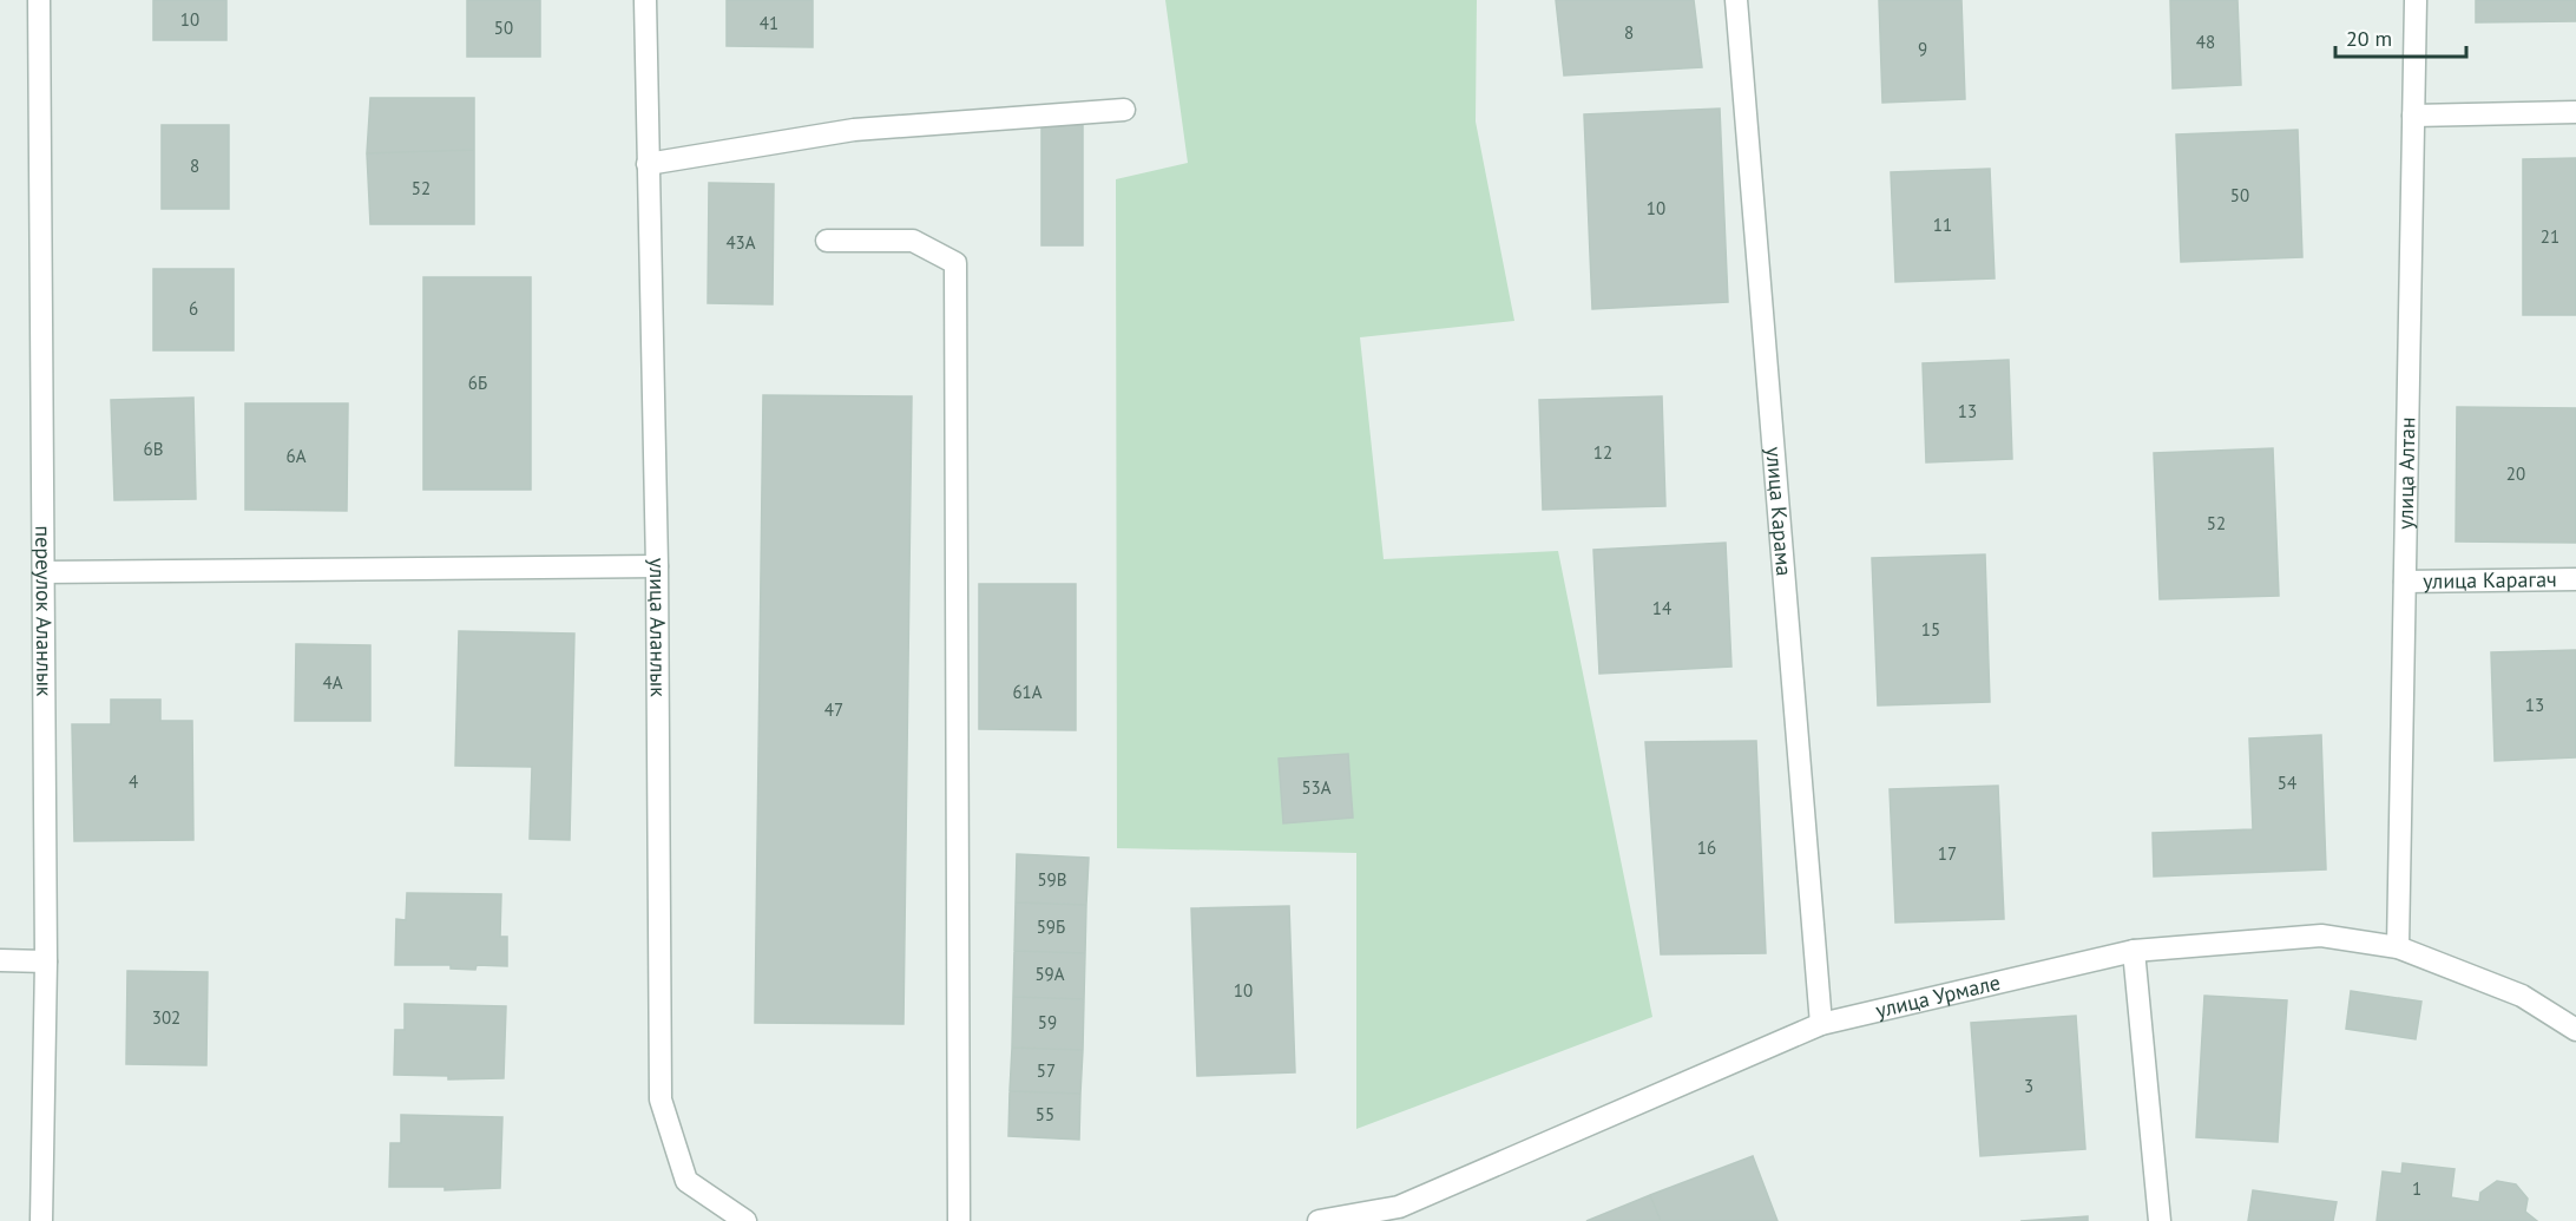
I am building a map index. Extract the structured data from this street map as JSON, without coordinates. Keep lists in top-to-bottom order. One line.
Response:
{"streets":{"street":["улица Алтан","улица Карама","улица Карагач","переулок Аланлык","улица Аланлык","улица Урмале"]},"crossings":[["улица Алтан","улица Карагач"],["улица Алтан","улица Урмале"],["улица Карама","улица Урмале"]],"house_numbers":["10","41","50","8","48","9","8","52","50","10","11","21","43А","6","6Б","13","6В","12","6А","20","52","14","15","4А","61А","13","47","4","54","53А","16","17","59В","59Б","59А","10","302","59","57","3","55","1"],"scale_bar":"20 m"}
